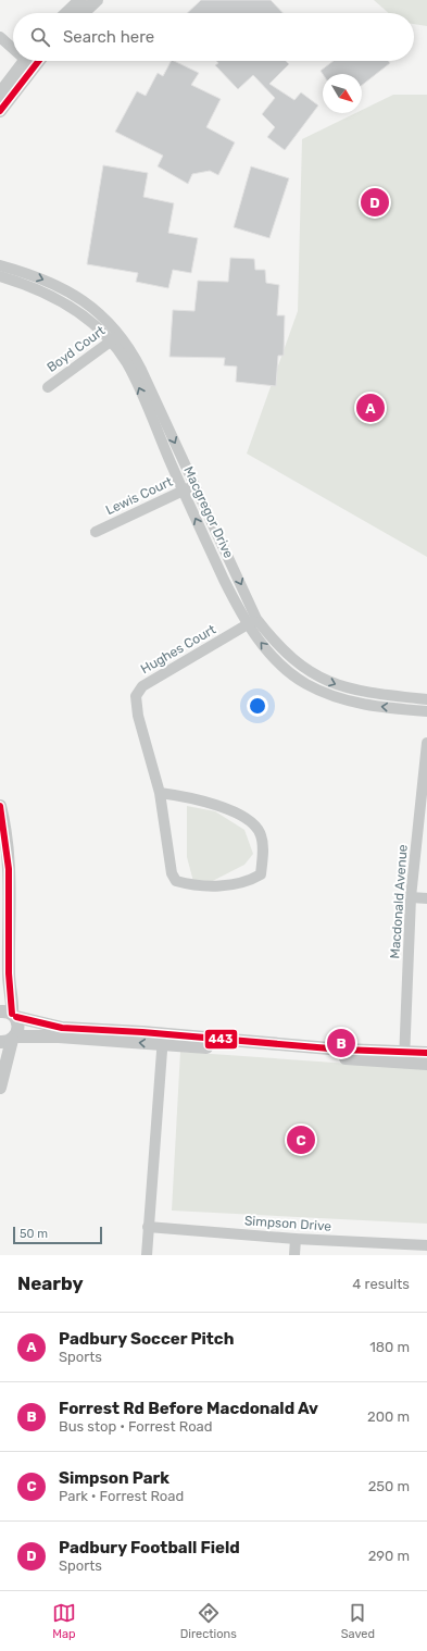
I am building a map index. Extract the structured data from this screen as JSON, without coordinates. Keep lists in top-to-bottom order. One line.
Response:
{"streets":{"street":["Boyd Court","Lewis Court","Macgregor Drive","Hughes Court","Macdonald Avenue","Simpson Drive"]},"crossings":[["Boyd Court","Macgregor Drive"],["Lewis Court","Macgregor Drive"],["Macgregor Drive","Hughes Court"]],"lines":["transit line 443"],"scale_bar":"50 m","north":"bottom right","page":{"search":"Search here","pins":["D","A","B","C"],"scale":"50 m","heading":["Nearby","4 results"],"list":[{"mark":"A","name":"Padbury Soccer Pitch","note":"Sports","value":"180 m"},{"mark":"B","name":"Forrest Rd Before Macdonald Av","note":"Bus stop · Forrest Road","value":"200 m"},{"mark":"C","name":"Simpson Park","note":"Park · Forrest Road","value":"250 m"},{"mark":"D","name":"Padbury Football Field","note":"Sports","value":"290 m"}],"nav":["Map","Directions","Saved"]}}
